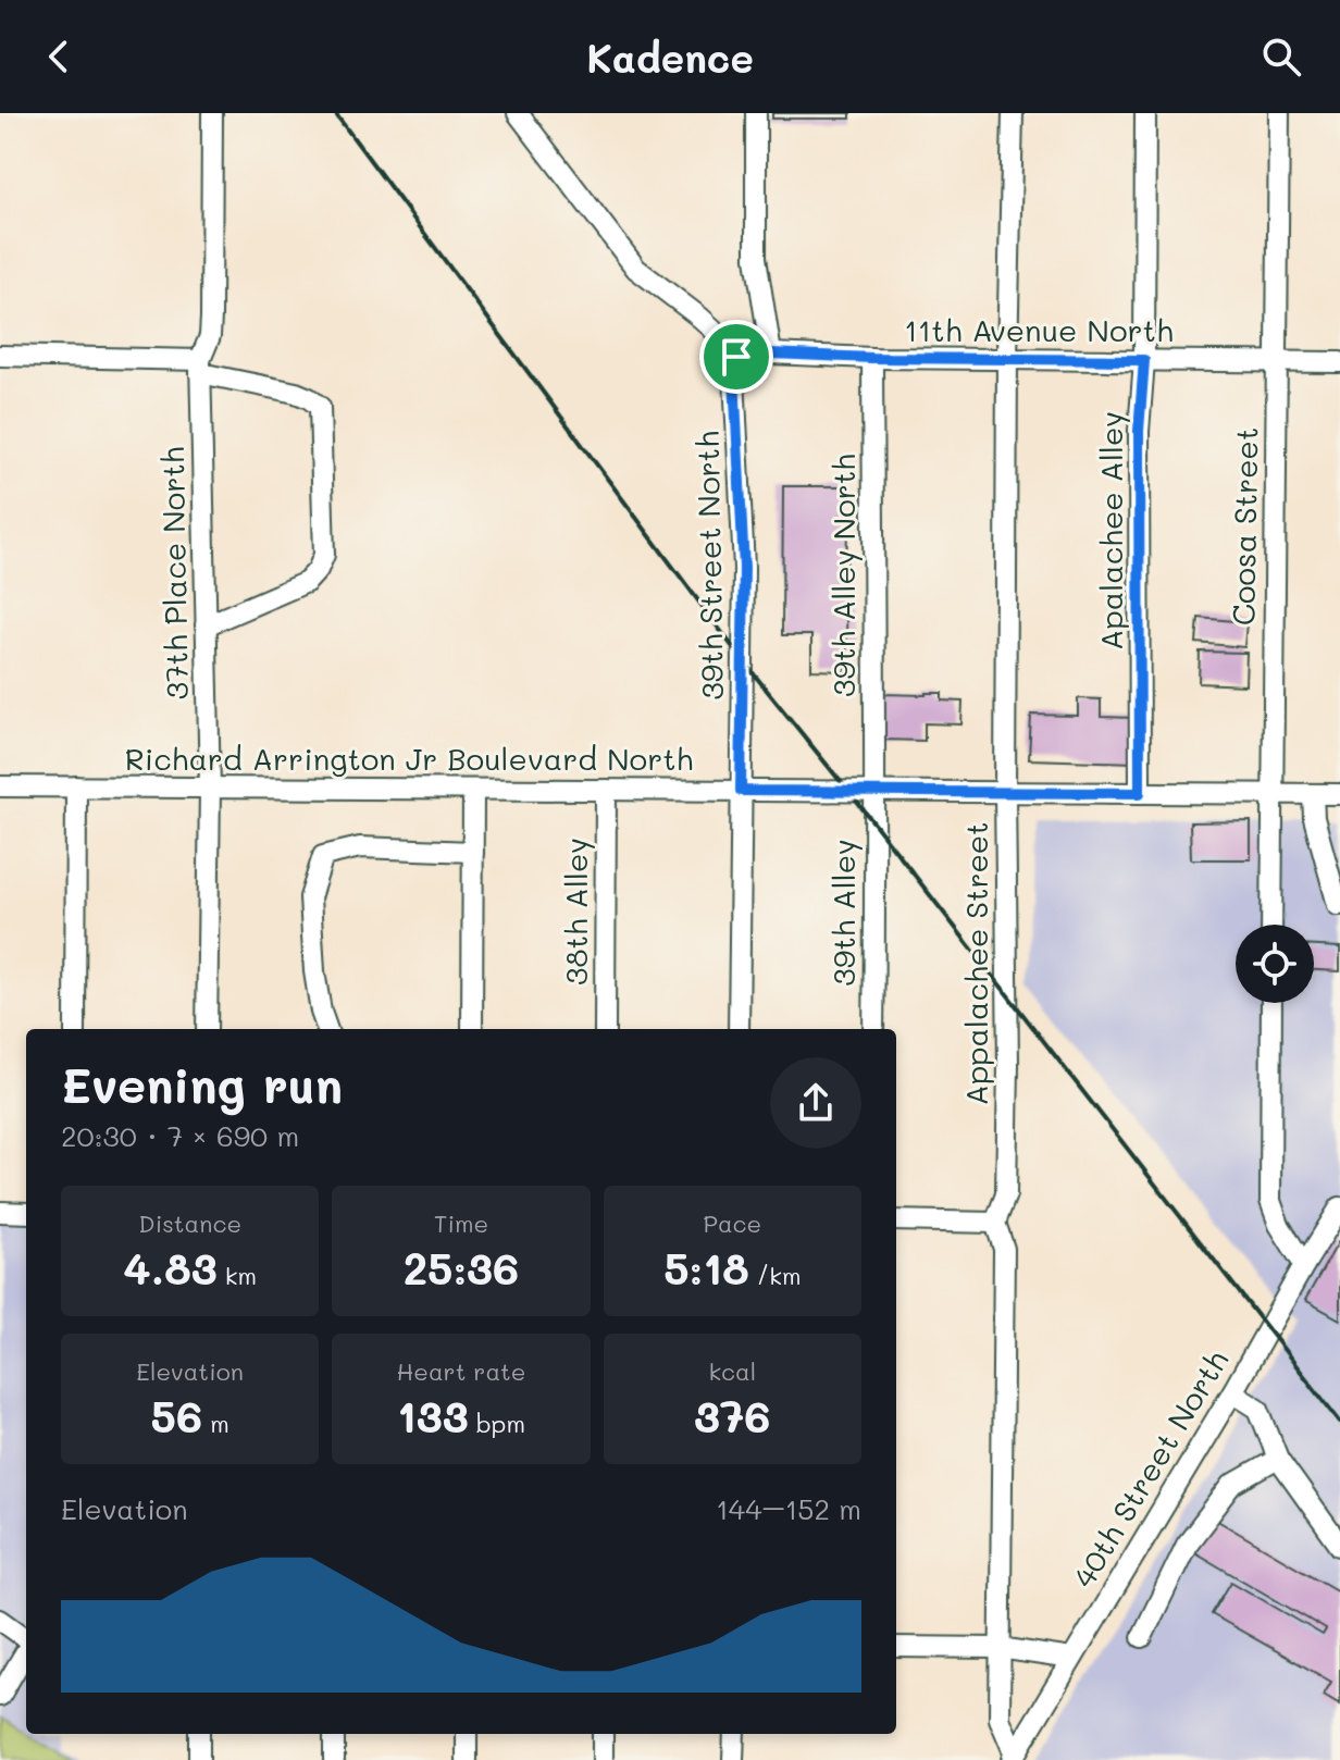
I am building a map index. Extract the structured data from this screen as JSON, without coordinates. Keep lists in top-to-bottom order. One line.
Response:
{"streets":{"street":["11th Avenue North","Coosa Street","Apalachee Alley","39th Street North","37th Place North","39th Alley North","Richard Arrington Jr Boulevard North","38th Alley","39th Alley","Appalachee Street","40th Street North"]},"crossings":[["11th Avenue North","Coosa Street"],["11th Avenue North","Apalachee Alley"],["11th Avenue North","39th Street North"],["11th Avenue North","39th Alley North"],["11th Avenue North","Appalachee Street"],["Coosa Street","Richard Arrington Jr Boulevard North"],["Apalachee Alley","Richard Arrington Jr Boulevard North"],["39th Street North","Richard Arrington Jr Boulevard North"],["37th Place North","Richard Arrington Jr Boulevard North"],["39th Alley North","Richard Arrington Jr Boulevard North"],["39th Alley North","39th Alley"],["Richard Arrington Jr Boulevard North","38th Alley"],["Richard Arrington Jr Boulevard North","39th Alley"],["Richard Arrington Jr Boulevard North","Appalachee Street"],["Appalachee Street","40th Street North"]],"page":{"header":"Kadence","heading":["Evening run","20:30 · 7 × 690 m"],"stats":[["Distance","4.83 km"],["Time","25:36"],["Pace","5:18 /km"],["Elevation","56 m"],["Heart rate","133 bpm"],["kcal","376"]],"chart":["Elevation","144–152 m"]}}
